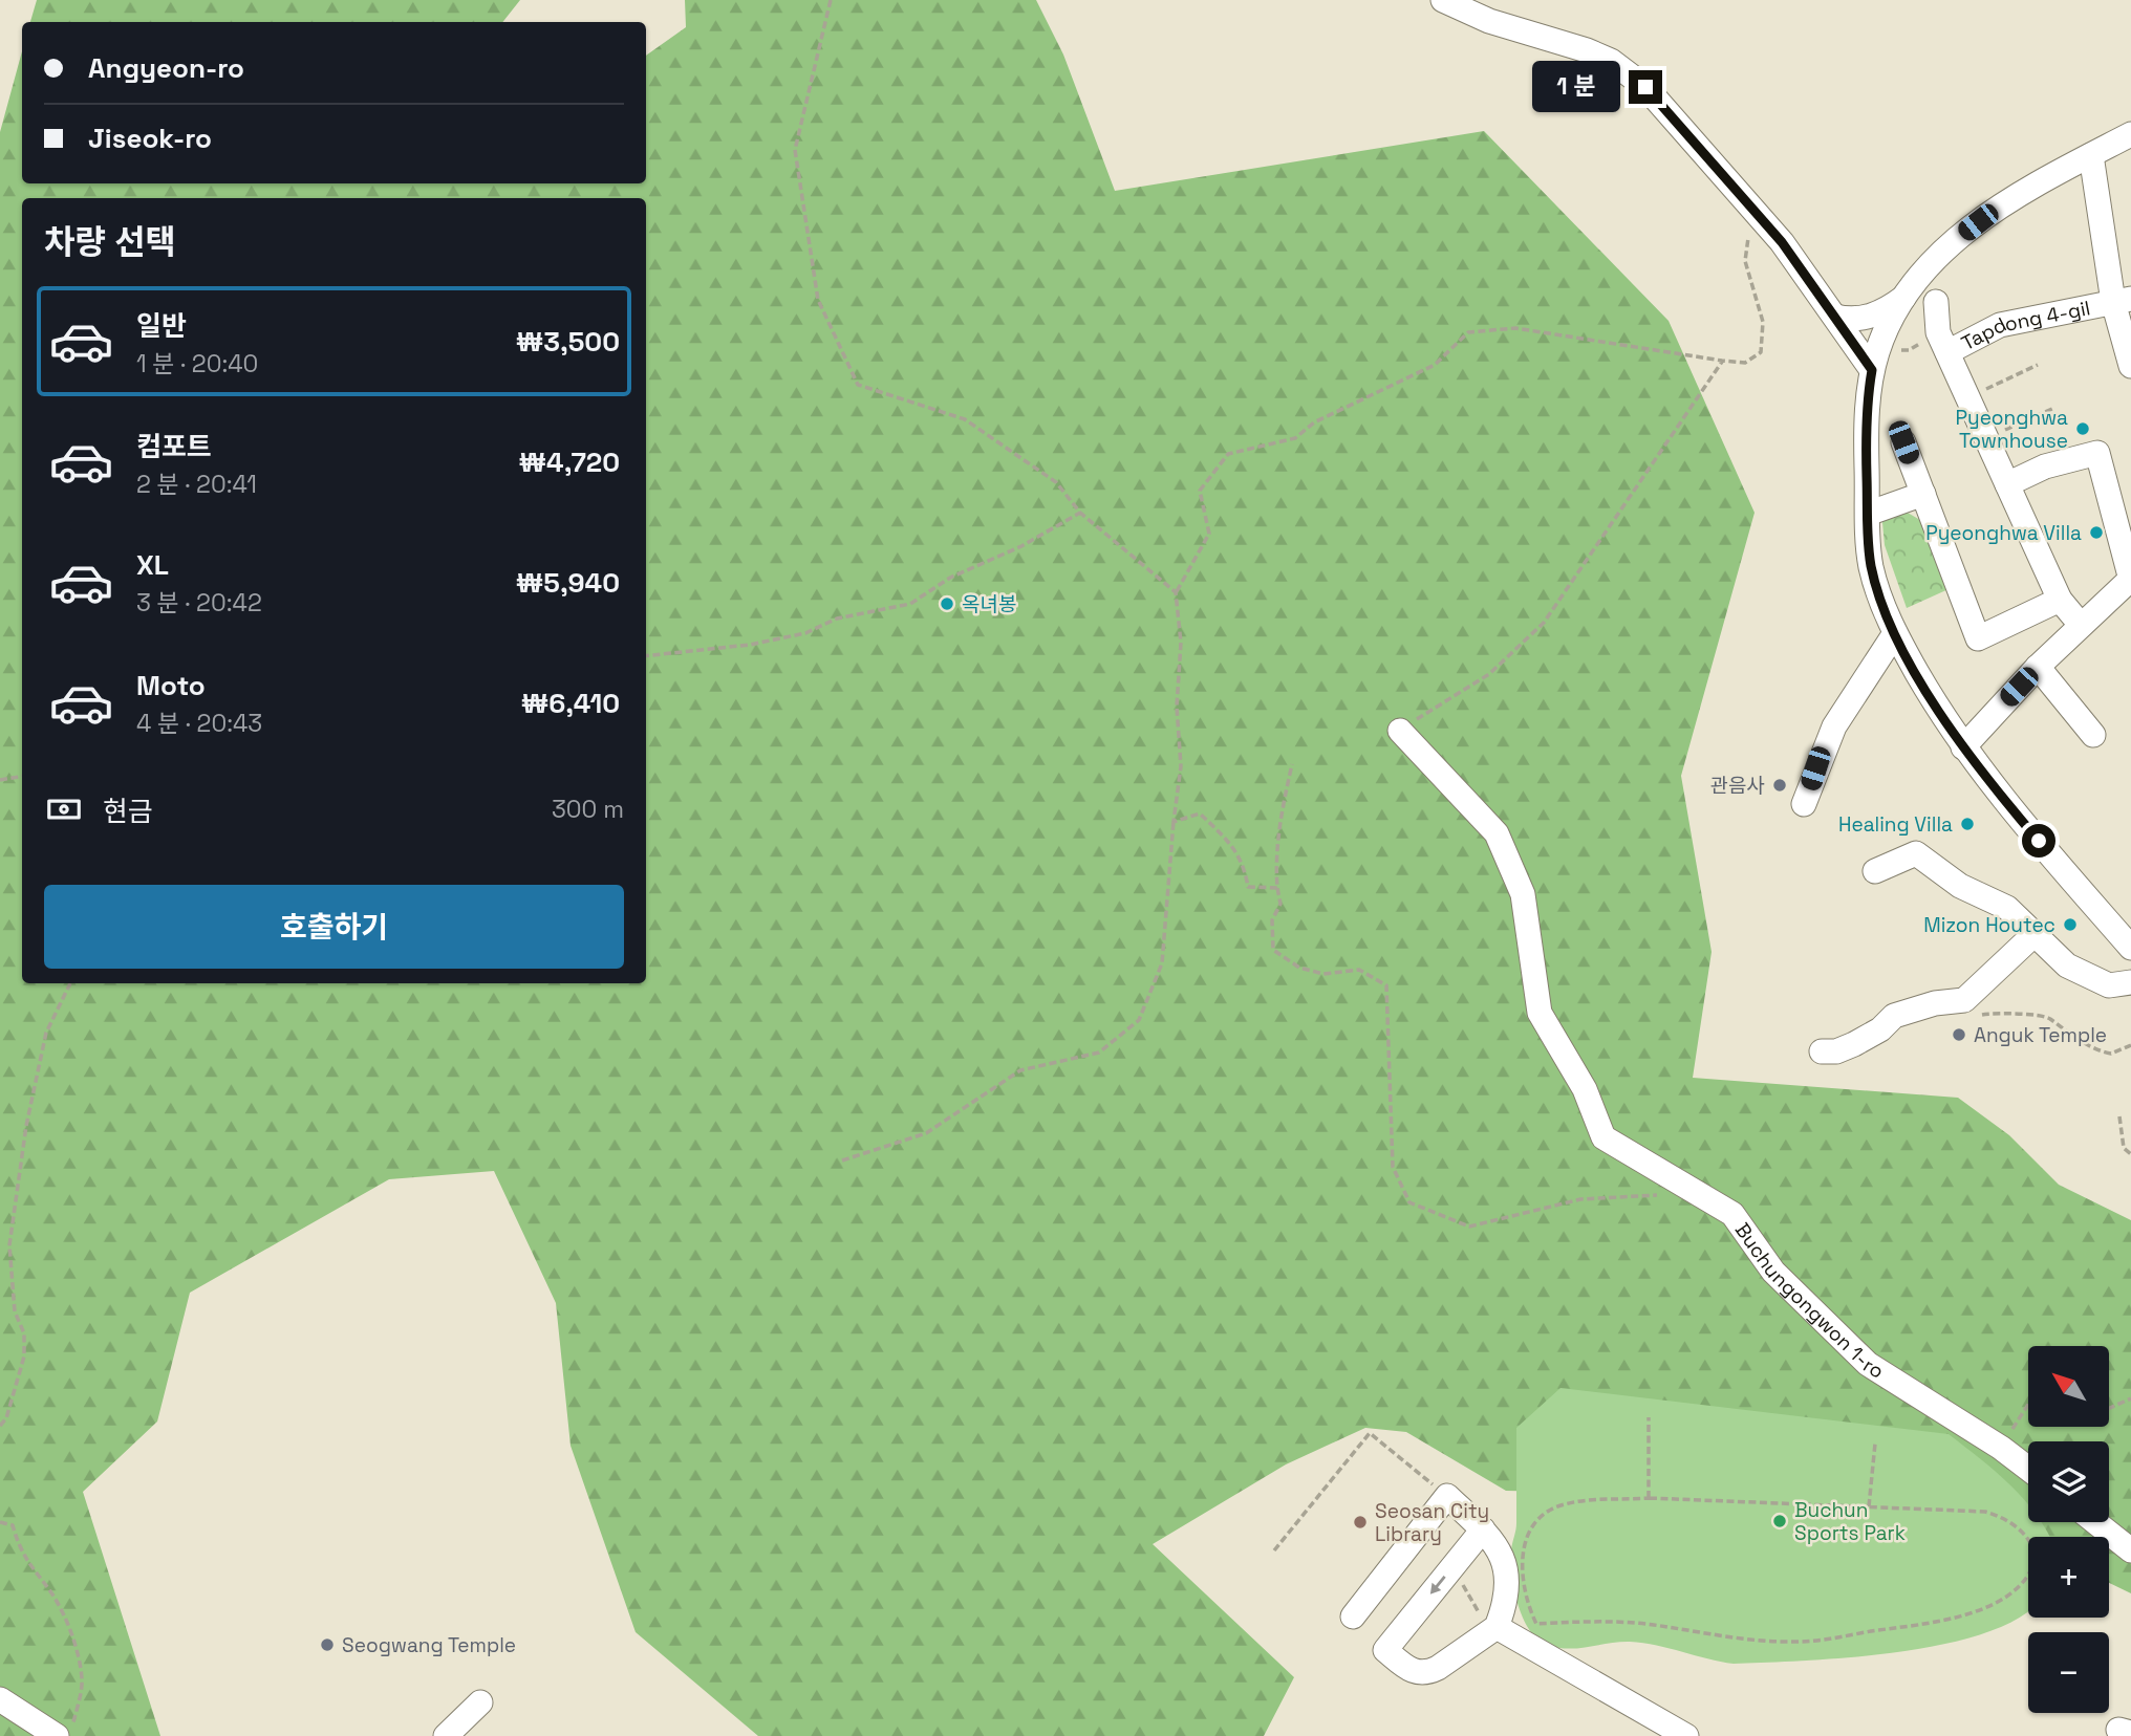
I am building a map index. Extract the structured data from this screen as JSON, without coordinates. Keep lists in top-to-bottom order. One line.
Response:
{"streets":{"street":["Tapdong 4-gil","Buchungongwon 1-ro"]},"places":["Pyeonghwa Townhouse","Pyeonghwa Villa","옥녀봉","관음사","Healing Villa","Mizon Houtec","Anguk Temple","Buchun Sports Park","Seosan City Library","Seogwang Temple"],"north":"top left","page":{"banner":["Angyeon-ro","Jiseok-ro"],"bubble":"1 분","heading":"차량 선택","list":[{"name":"일반","note":"1 분 · 20:40","value":"₩3,500"},{"name":"컴포트","note":"2 분 · 20:41","value":"₩4,720"},{"name":"XL","note":"3 분 · 20:42","value":"₩5,940"},{"name":"Moto","note":"4 분 · 20:43","value":"₩6,410"}],"pay":["현금","300 m"],"buttons":"호출하기","map_buttons":["+","−"]}}
